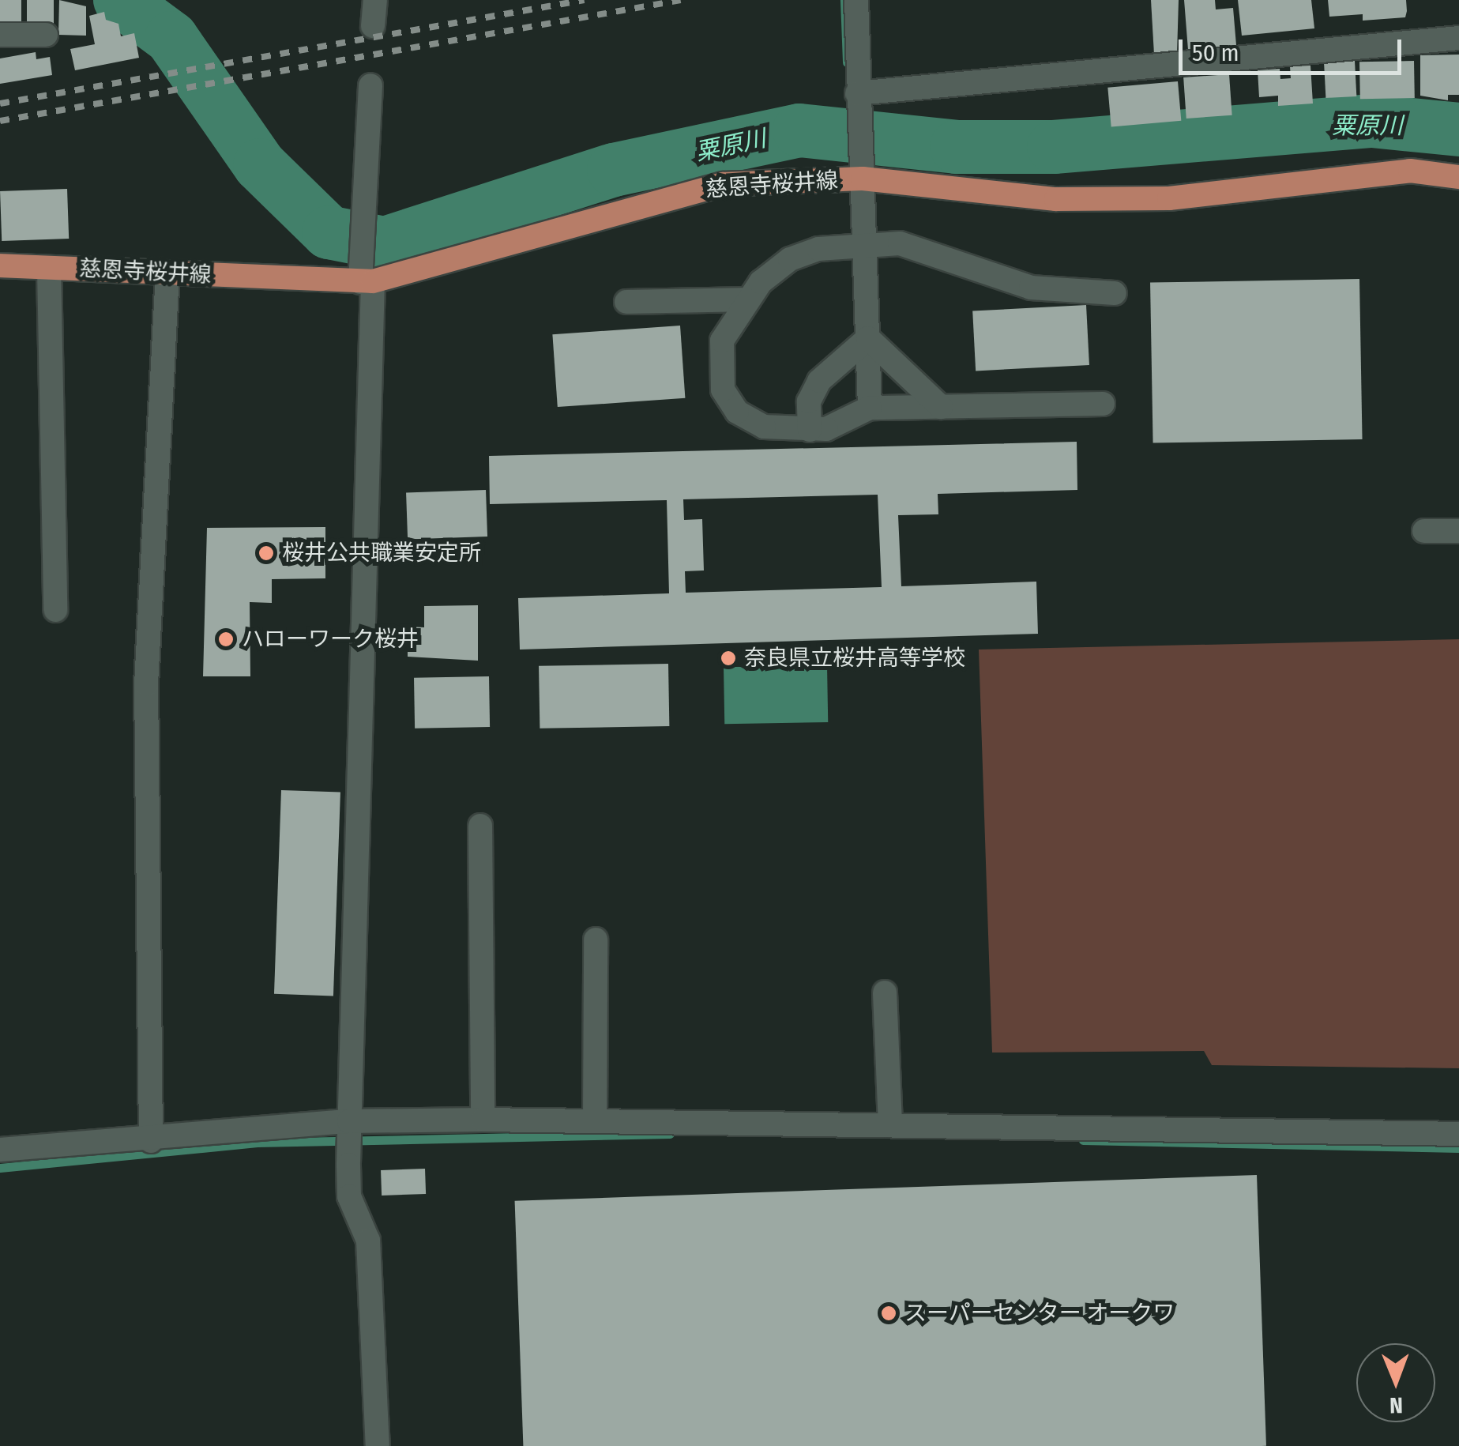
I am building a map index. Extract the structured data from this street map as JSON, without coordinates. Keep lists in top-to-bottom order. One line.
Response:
{"streets":{"main road":["慈恩寺桜井線"]},"water":["粟原川"],"places":["桜井公共職業安定所","ハローワーク桜井","奈良県立桜井高等学校","スーパーセンター オークワ"],"scale_bar":"50 m","north":"bottom"}
